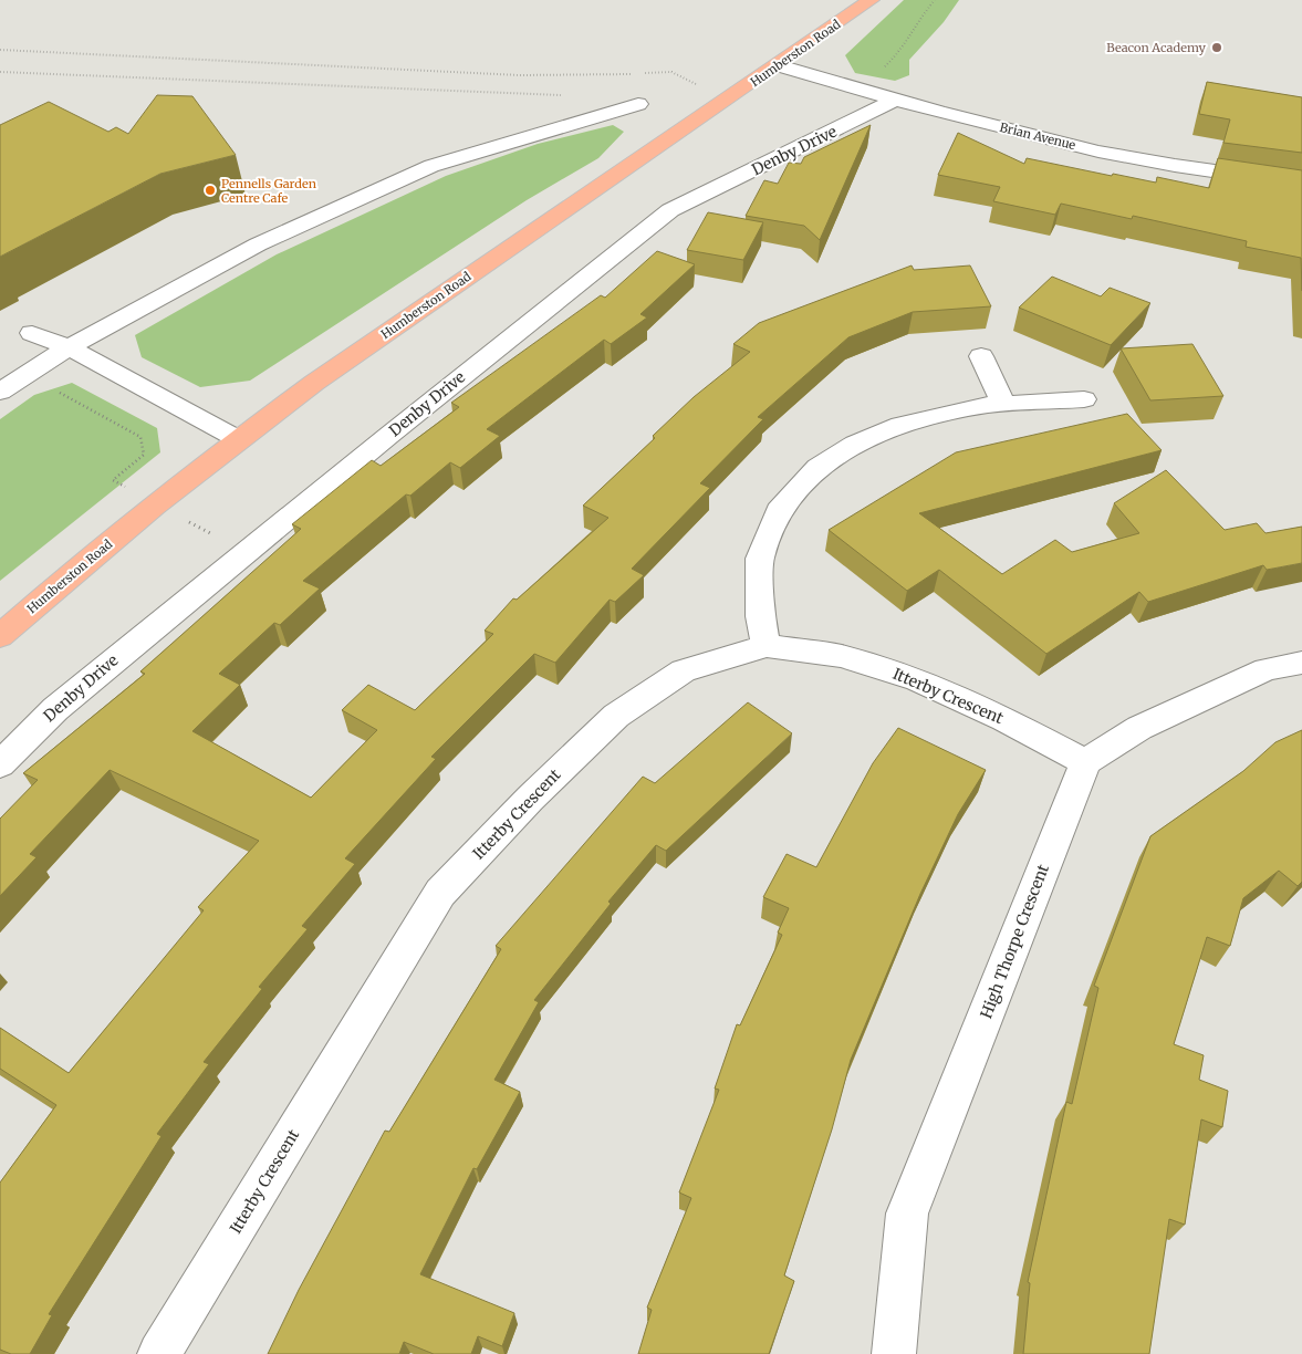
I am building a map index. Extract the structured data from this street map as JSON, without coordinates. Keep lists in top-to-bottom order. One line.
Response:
{"streets":{"main road":["Humberston Road"],"street":["Brian Avenue","Denby Drive","Itterby Crescent","High Thorpe Crescent"]},"crossings":[["Humberston Road","Brian Avenue"],["Brian Avenue","Denby Drive"],["Itterby Crescent","High Thorpe Crescent"]],"places":["Beacon Academy","Pennells Garden Centre Cafe"]}
